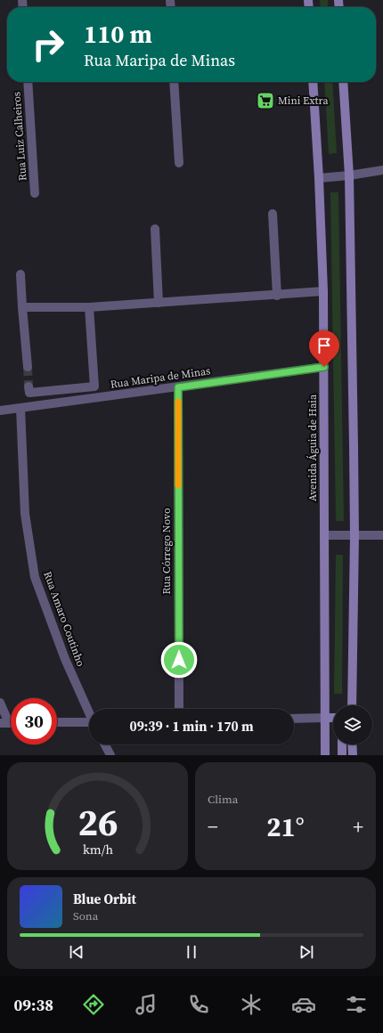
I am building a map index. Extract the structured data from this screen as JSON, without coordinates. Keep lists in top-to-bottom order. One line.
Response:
{"streets":{"main road":["Avenida Águia de Haia"],"street":["Rua Luiz Calheiros","Rua Maripa de Minas","Rua Córrego Novo","Rua Amaro Coutinho"]},"crossings":[["Rua Maripa de Minas","Avenida Águia de Haia"],["Rua Maripa de Minas","Rua Córrego Novo"],["Rua Maripa de Minas","Rua Amaro Coutinho"]],"places":{"supermarket":["Mini Extra"]},"page":{"turn":["110 m","Rua Maripa de Minas"],"limit":"30","trip":"09:39 · 1 min · 170 m","tile":"Clima","heat":["−","21°","+"],"song":["Blue Orbit","Sona"],"tabs":"09:38","gauge":["26","km/h"]}}
